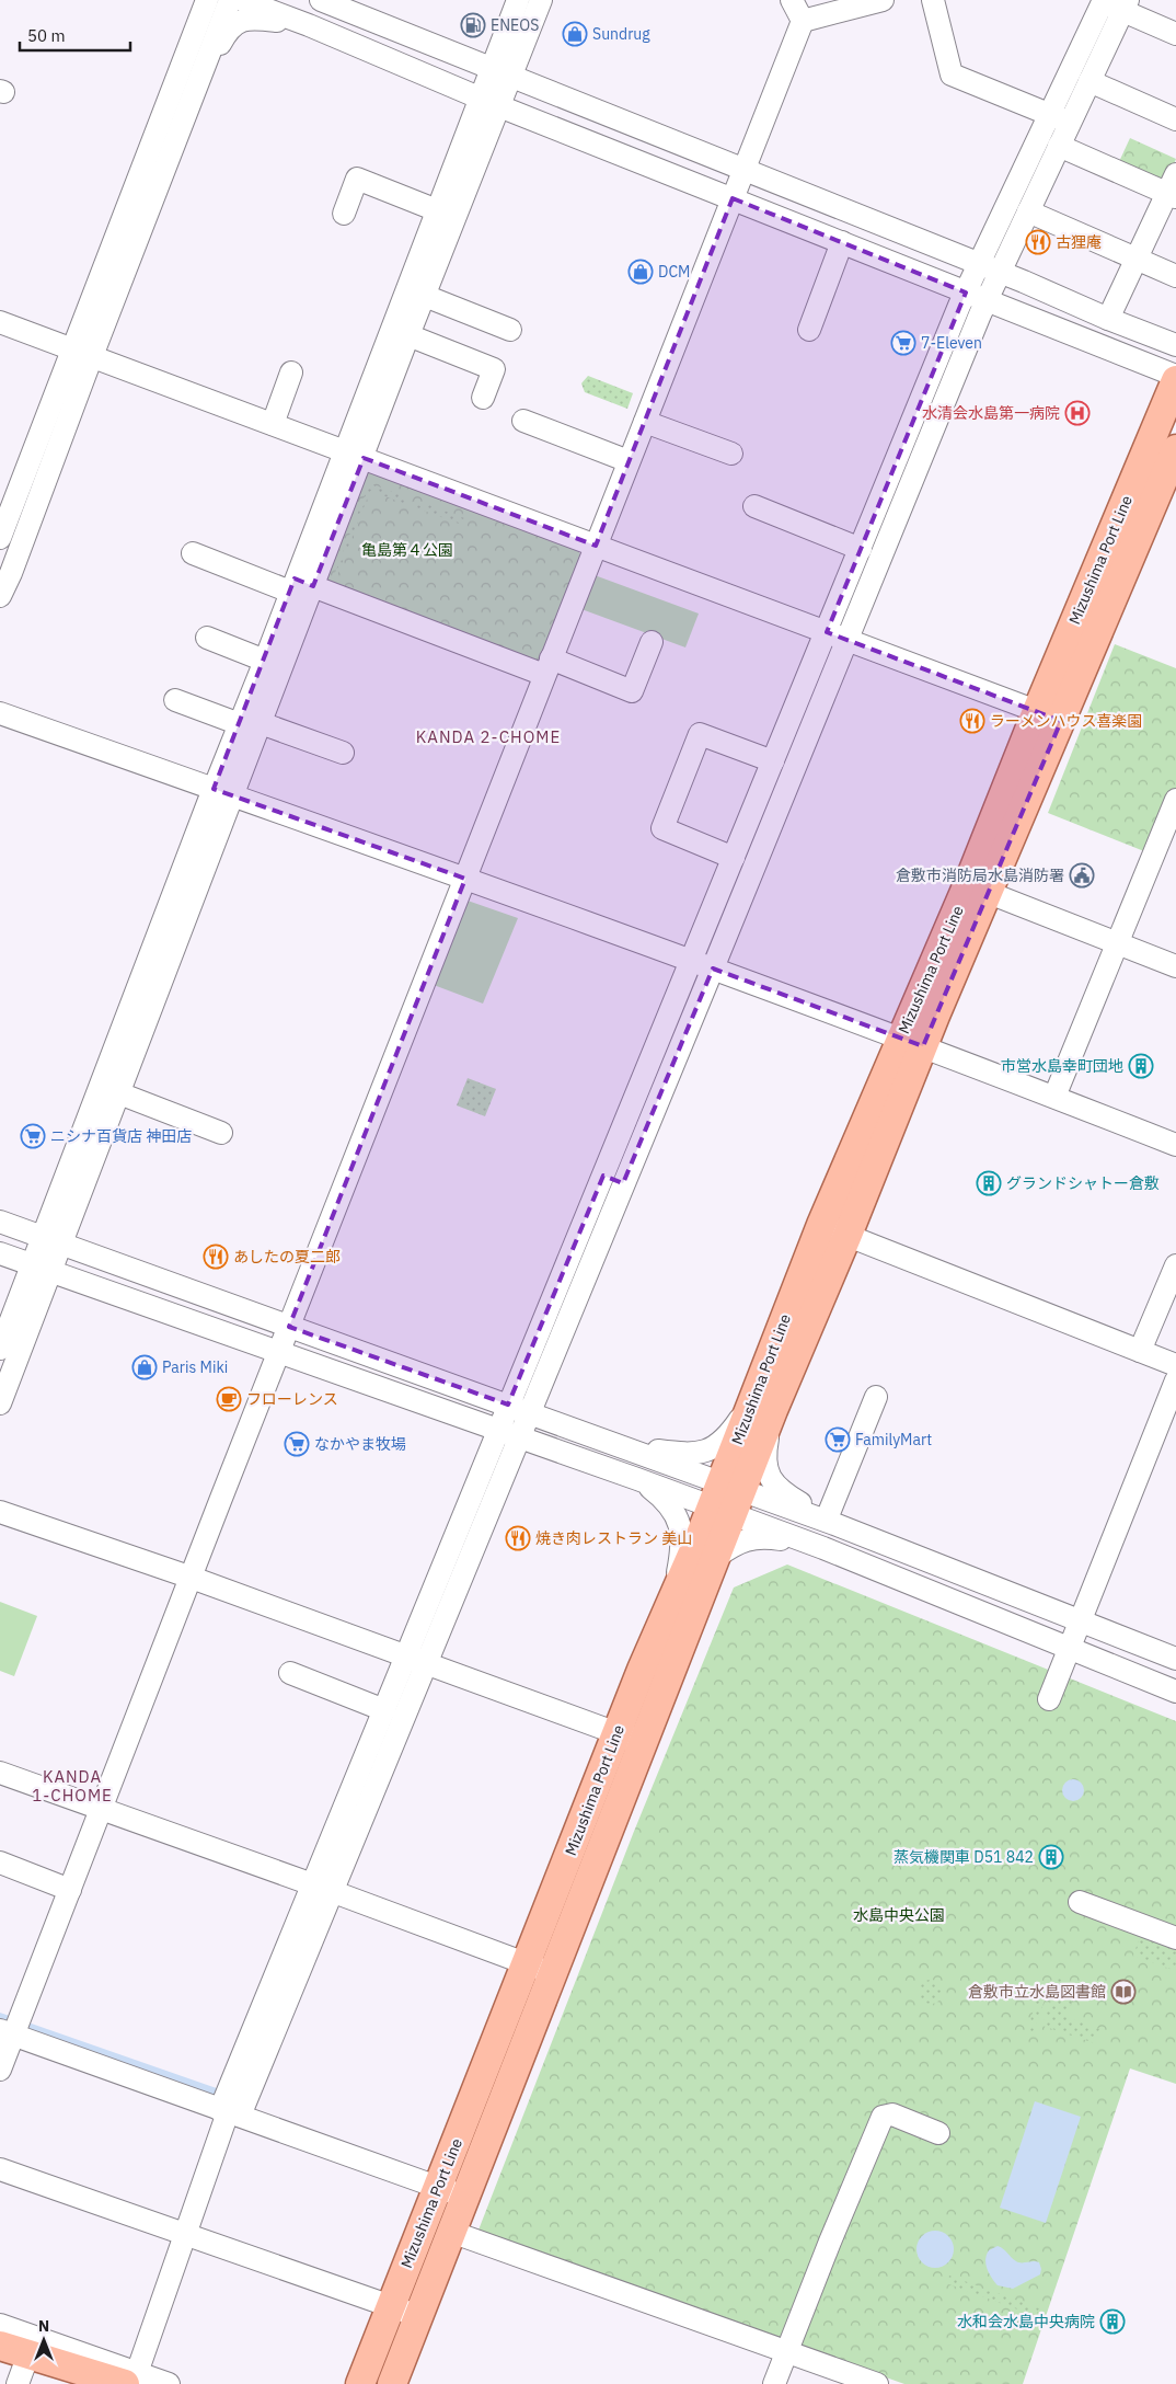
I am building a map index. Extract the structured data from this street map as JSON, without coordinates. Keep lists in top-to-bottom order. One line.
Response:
{"streets":{"main road":["Mizushima Port Line"]},"districts":["KANDA 2-CHOME","KANDA 1-CHOME"],"parks":["亀島第４公園","水島中央公園"],"places":{"fuel station":["ENEOS"],"shop":["Sundrug","DCM","Paris Miki"],"restaurant":["古狸庵","ラーメンハウス喜楽園","あしたの夏二郎","焼き肉レストラン 美山"],"supermarket":["7-Eleven","ニシナ百貨店 神田店","FamilyMart","なかやま牧場"],"hospital":["水清会水島第一病院"],"public building":["倉敷市消防局水島消防署"],"building":["市営水島幸町団地","グランドシャトー倉敷","蒸気機関車 D51 842","水和会水島中央病院"],"cafe":["フローレンス"],"library":["倉敷市立水島図書館"]},"scale_bar":"50 m","north":"top"}
